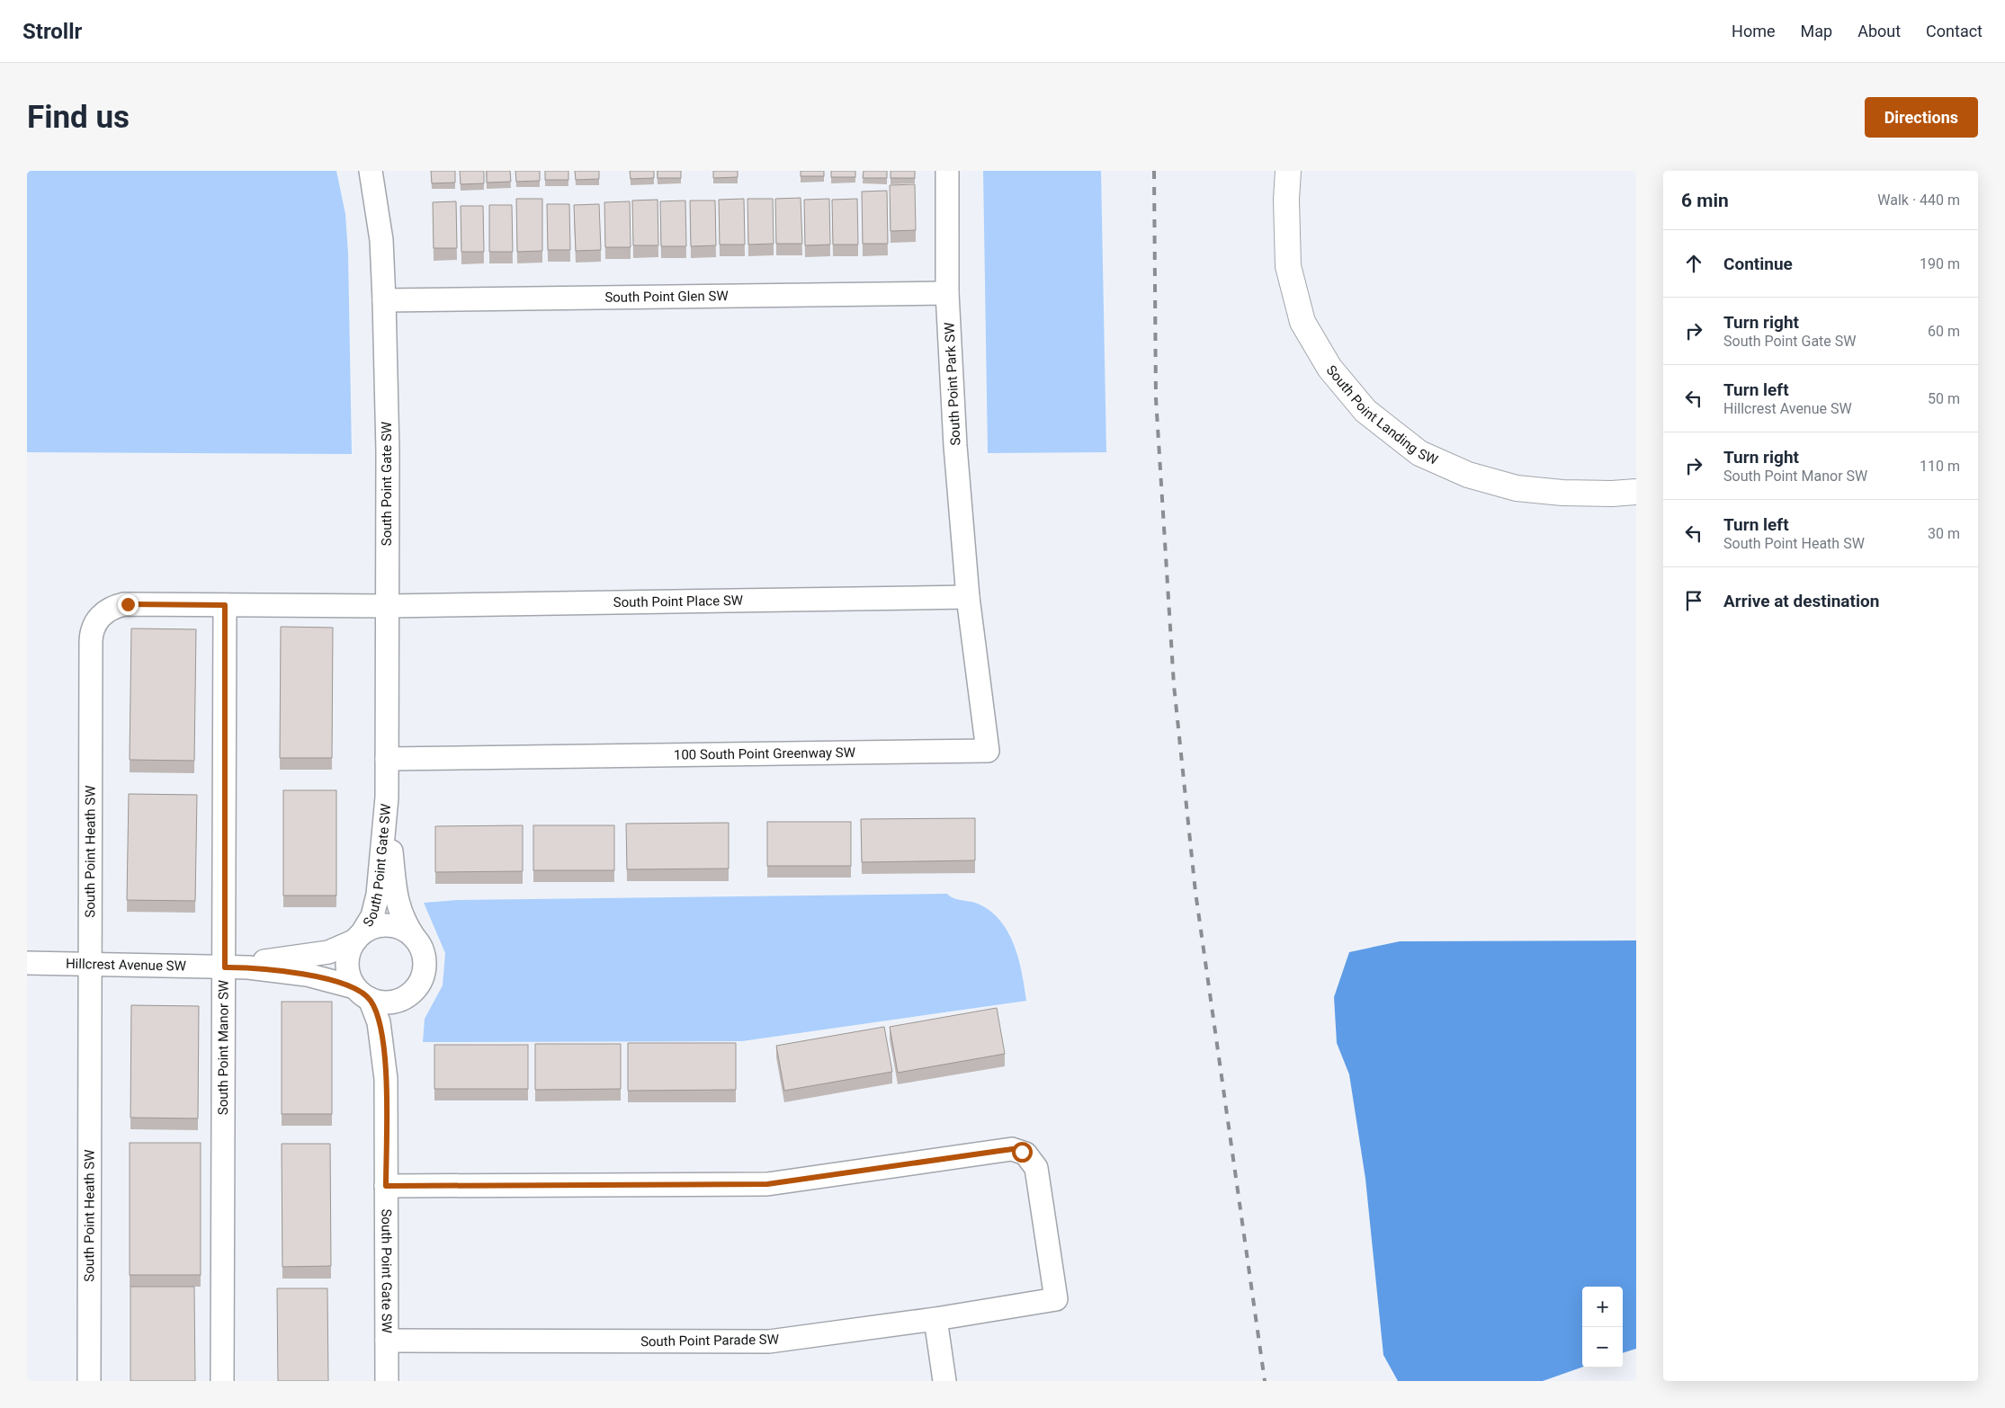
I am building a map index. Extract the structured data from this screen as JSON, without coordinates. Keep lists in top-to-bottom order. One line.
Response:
{"streets":{"main road":["South Point Landing SW"],"street":["South Point Glen SW","South Point Park SW","South Point Gate SW","South Point Place SW","100 South Point Greenway SW","South Point Heath SW","Hillcrest Avenue SW","South Point Manor SW","South Point Parade SW"]},"crossings":[["South Point Glen SW","South Point Park SW"],["South Point Glen SW","South Point Gate SW"],["South Point Park SW","South Point Place SW"],["South Point Park SW","100 South Point Greenway SW"],["South Point Gate SW","South Point Place SW"],["South Point Gate SW","100 South Point Greenway SW"],["South Point Gate SW","South Point Heath SW"],["South Point Gate SW","Hillcrest Avenue SW"],["South Point Gate SW","South Point Parade SW"],["South Point Place SW","100 South Point Greenway SW"],["South Point Place SW","South Point Heath SW"],["South Point Heath SW","Hillcrest Avenue SW"],["South Point Heath SW","South Point Manor SW"],["Hillcrest Avenue SW","South Point Manor SW"]],"page":{"header":"Strollr","nav":["Home","Map","About","Contact"],"buttons":"Directions","title":"Find us","heading":["6 min","Walk · 440 m"],"list":[["Continue","190 m"],["Turn right","South Point Gate SW","60 m"],["Turn left","Hillcrest Avenue SW","50 m"],["Turn right","South Point Manor SW","110 m"],["Turn left","South Point Heath SW","30 m"],"Arrive at destination"],"map_buttons":["+","−"]}}
